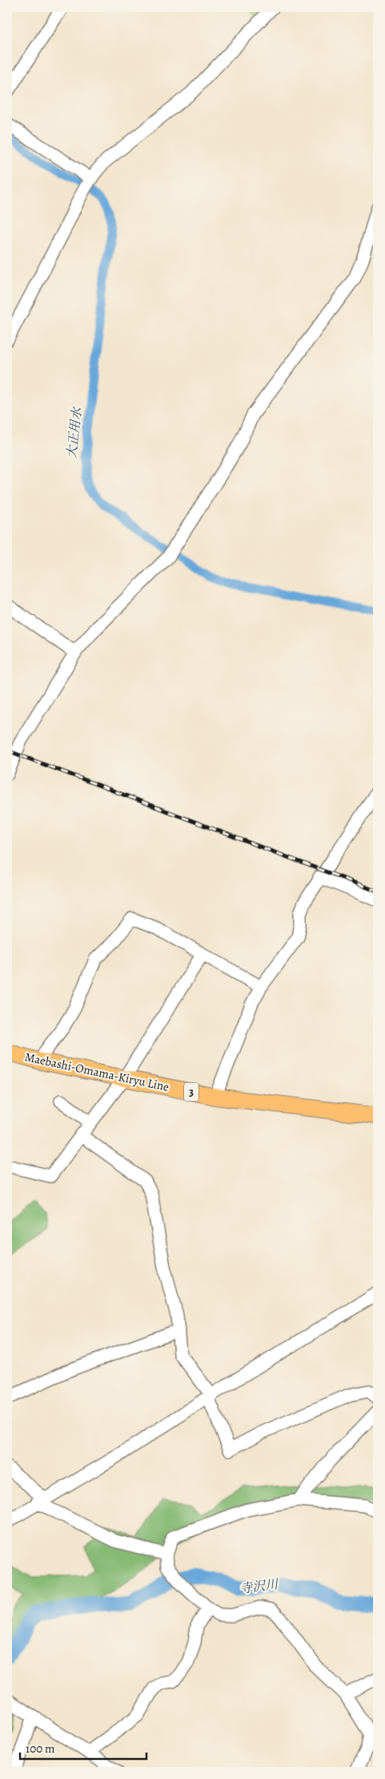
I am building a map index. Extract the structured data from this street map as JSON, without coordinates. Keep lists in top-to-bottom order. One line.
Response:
{"streets":{"main road":["Maebashi-Omama-Kiryu Line","3"]},"water":["大正用水","寺沢川"],"scale_bar":"100 m"}
